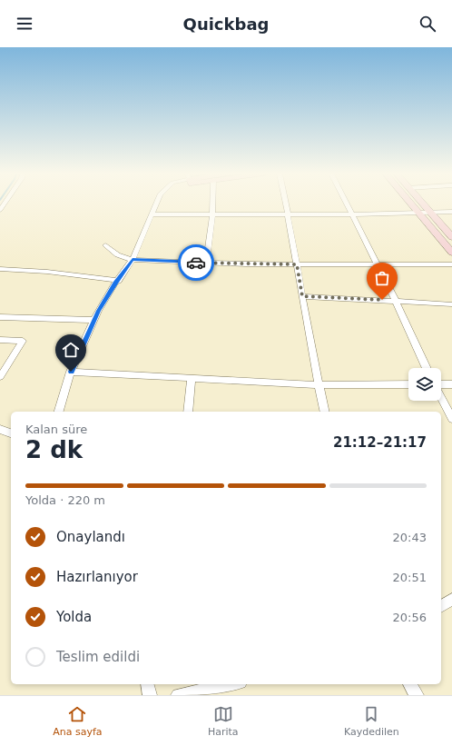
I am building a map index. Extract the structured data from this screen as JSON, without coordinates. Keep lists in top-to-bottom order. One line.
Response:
{"page":{"header":"Quickbag","heading":["2 dk","Kalan süre","21:12–21:17"],"bar":"Yolda · 220 m","list":[["Onaylandı","20:43"],["Hazırlanıyor","20:51"],["Yolda","20:56"],"Teslim edildi"],"tabs":["Ana sayfa","Harita","Kaydedilen"]}}
